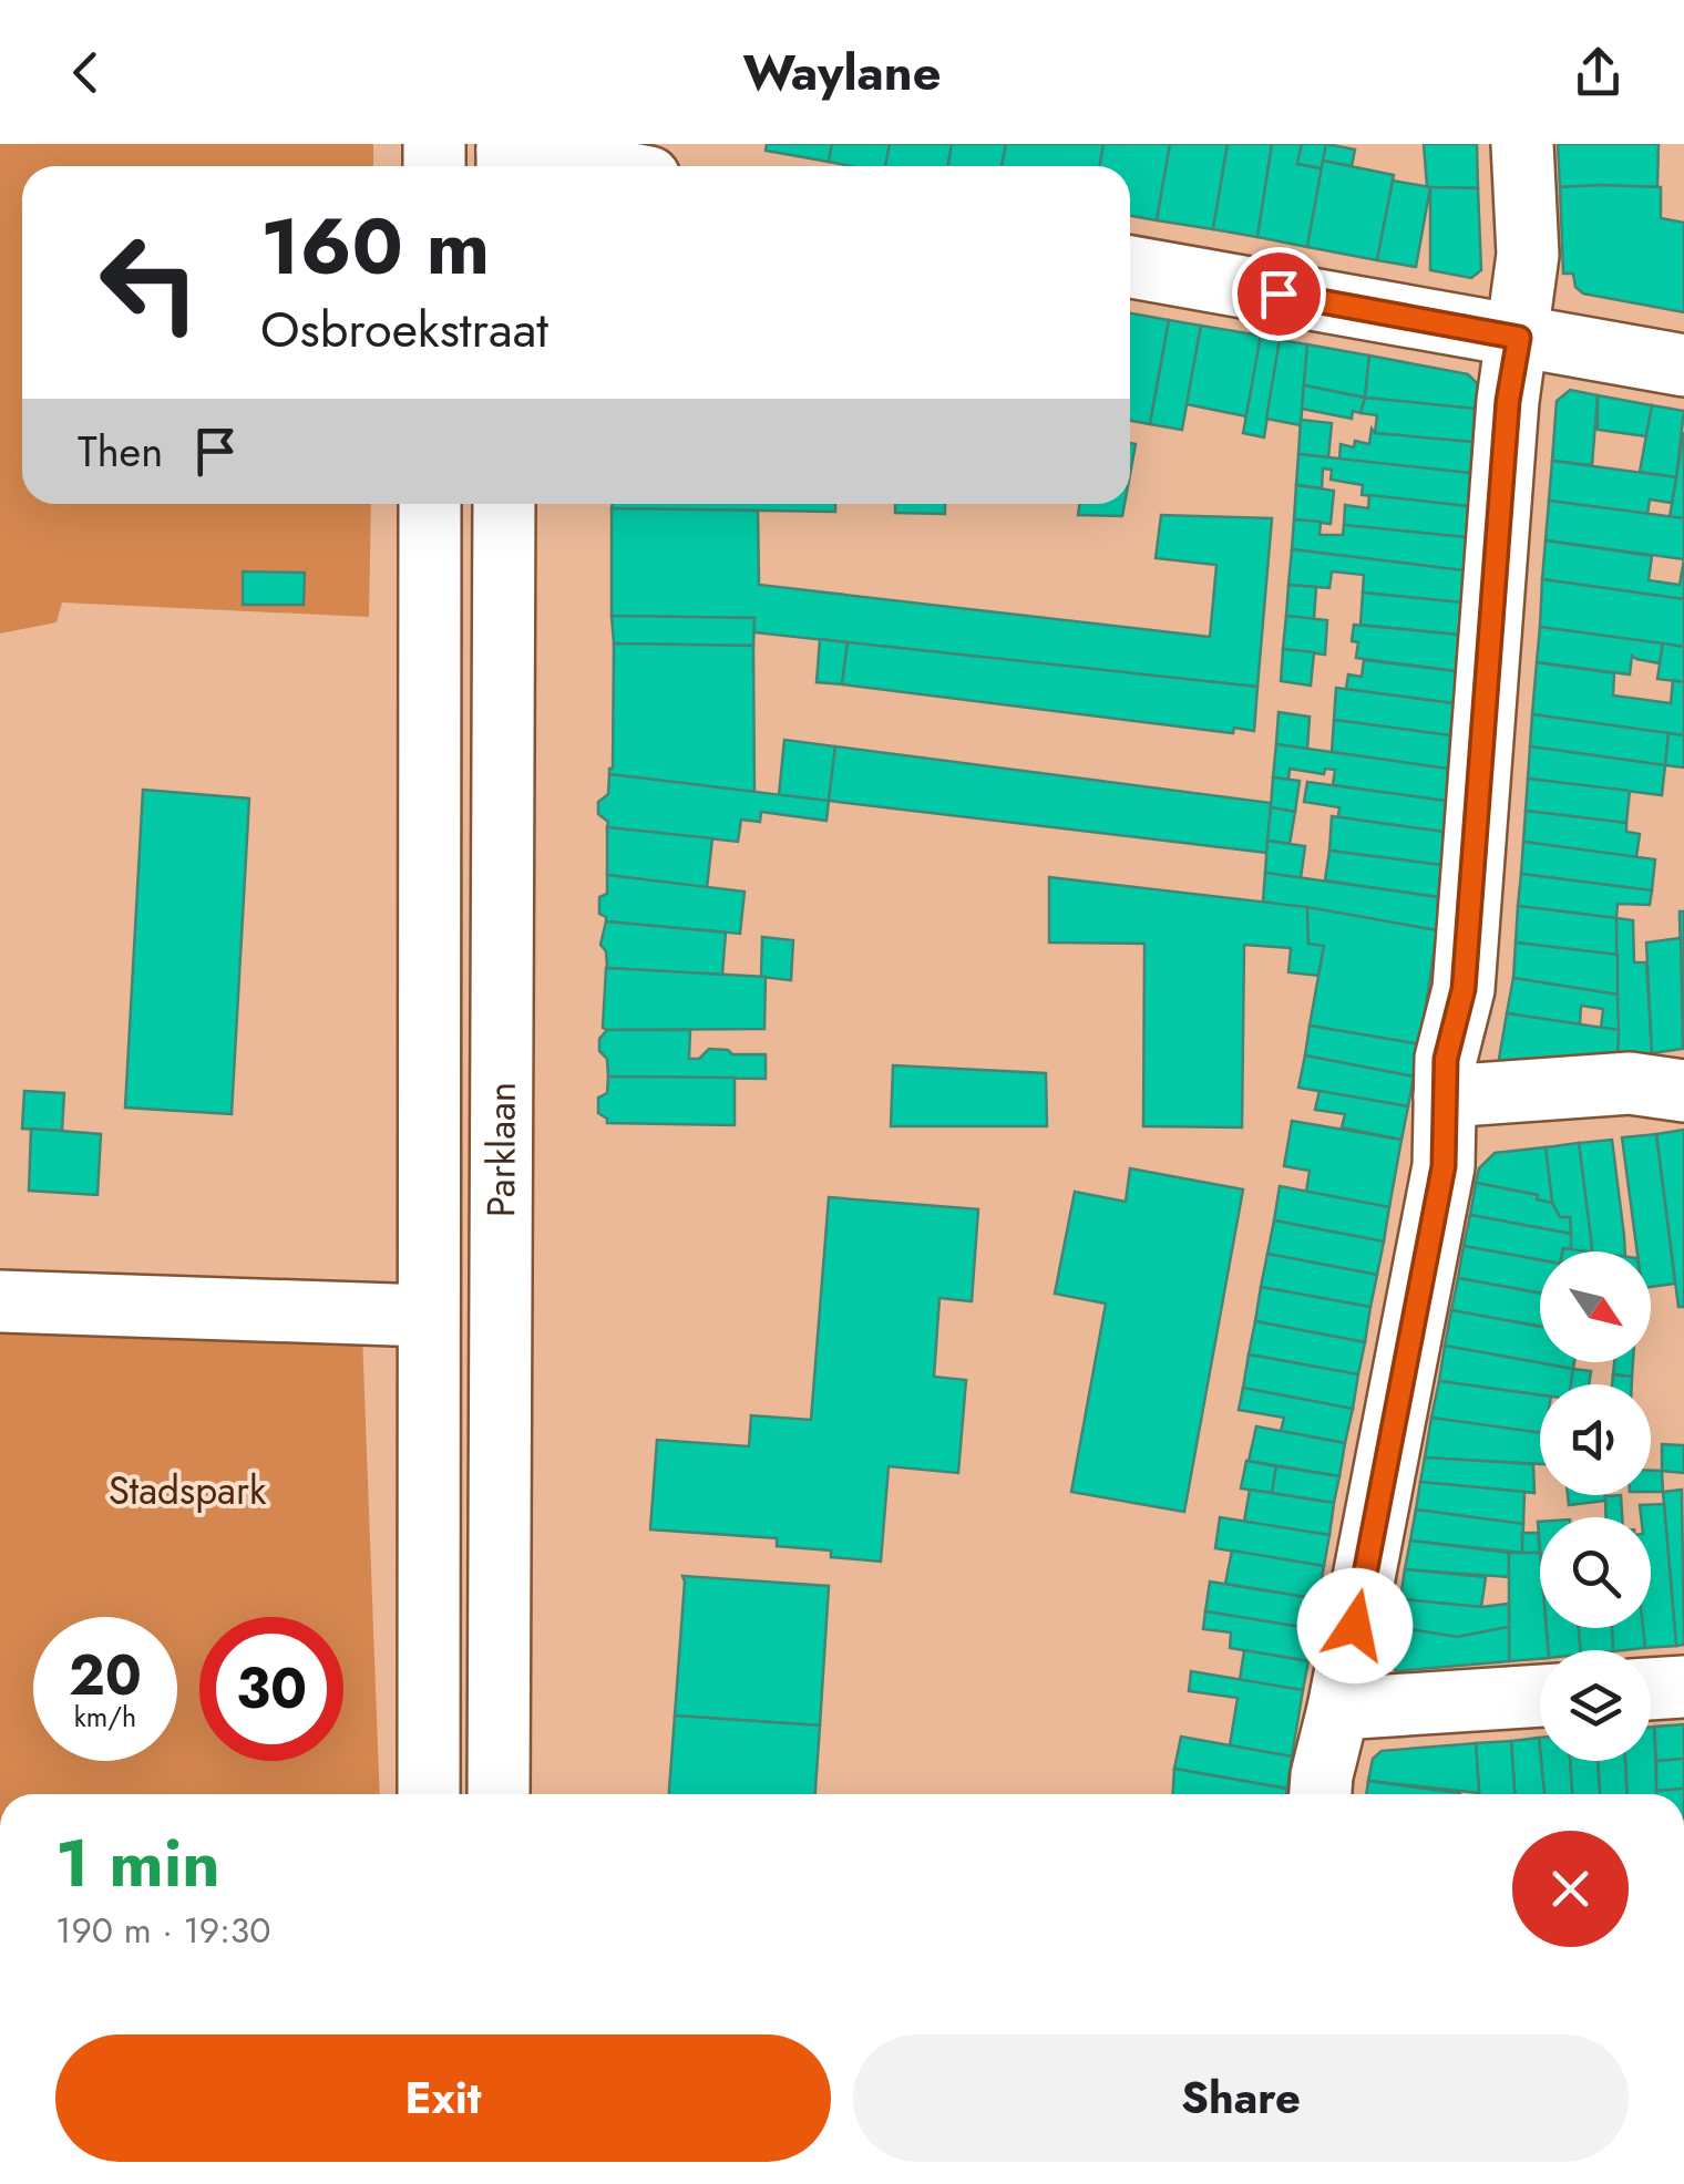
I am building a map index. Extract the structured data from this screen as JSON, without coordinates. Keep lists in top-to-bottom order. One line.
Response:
{"streets":{"street":["Parklaan"]},"parks":["Stadspark"],"north":"bottom right","page":{"header":"Waylane","turn":["160 m","Osbroekstraat"],"then":"Then","speed":"20 km/h","limit":"30","heading":["1 min","190 m · 19:30"],"buttons":["Exit","Share"]}}
